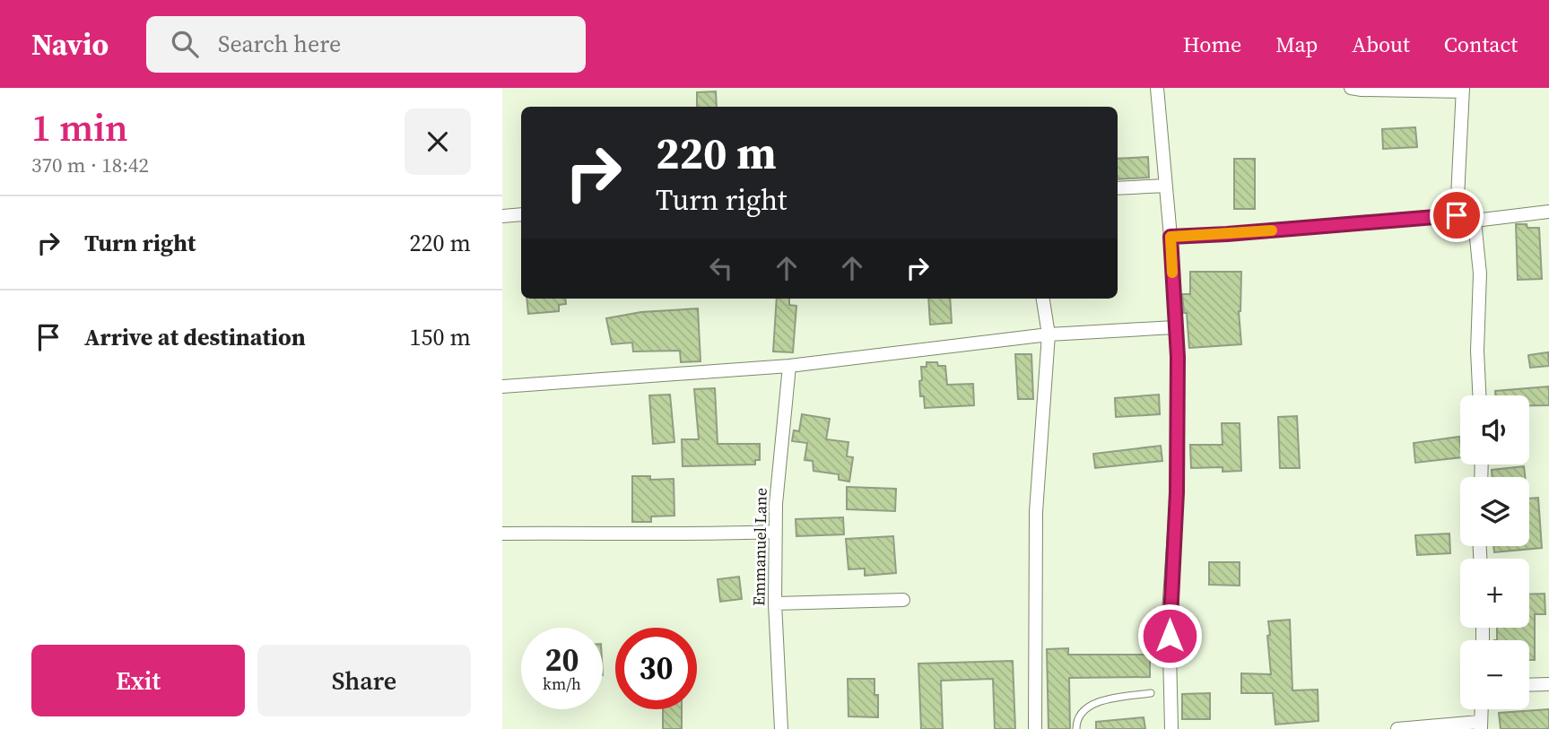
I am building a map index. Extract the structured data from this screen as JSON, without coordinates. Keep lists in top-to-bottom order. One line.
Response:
{"streets":{"street":["Emmanuel Lane"]},"page":{"header":"Navio","search":"Search here","nav":["Home","Map","About","Contact"],"heading":["1 min","370 m · 18:42"],"turn":["220 m","Turn right"],"list":[{"name":"Turn right","value":"220 m"},{"name":"Arrive at destination","value":"150 m"}],"map_buttons":["+","−"],"speed":"20 km/h","limit":"30","buttons":["Exit","Share"]}}
